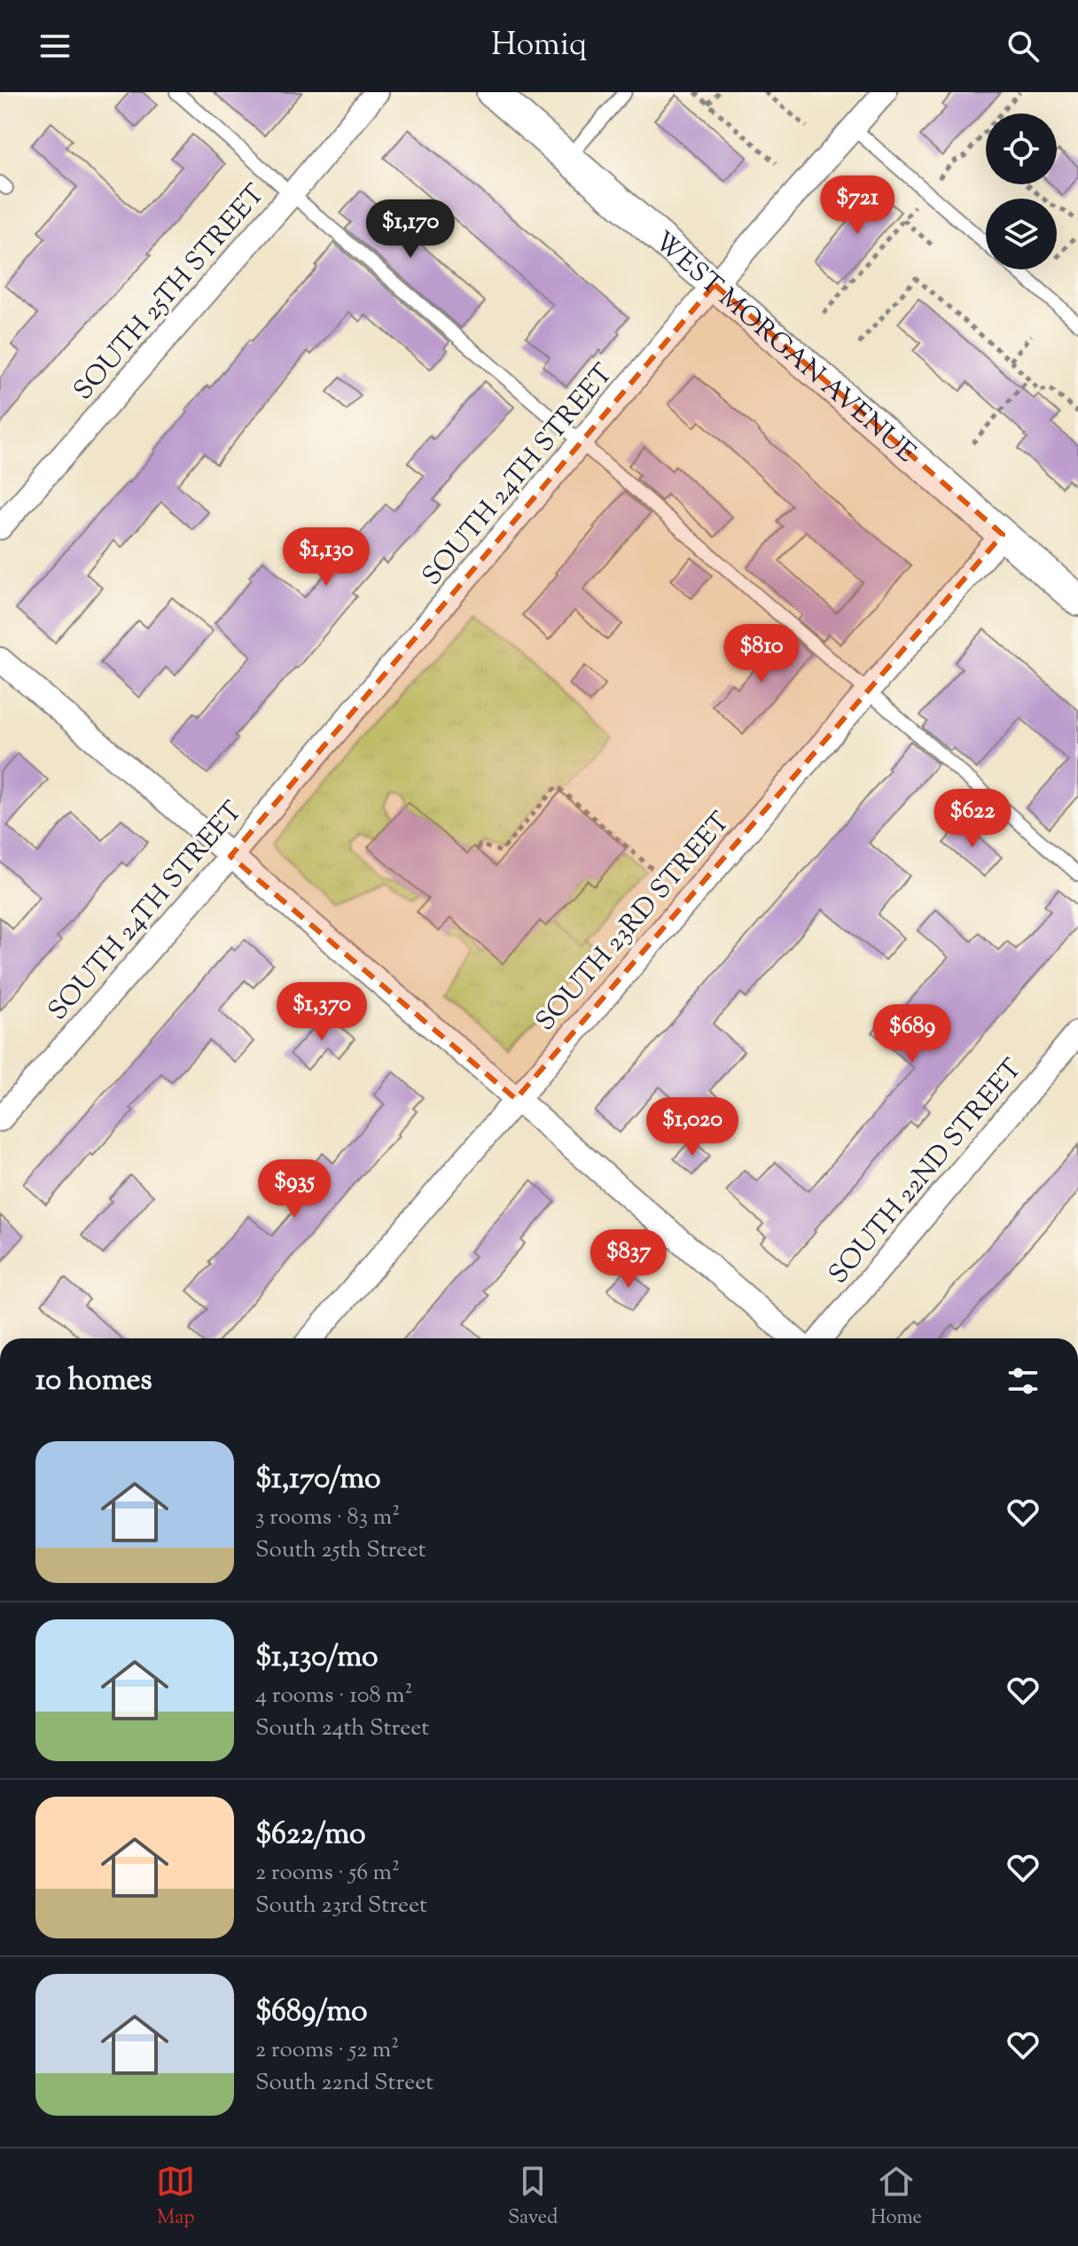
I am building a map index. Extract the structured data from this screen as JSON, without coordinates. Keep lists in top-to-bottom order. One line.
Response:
{"streets":{"street":["SOUTH 25TH STREET","WEST MORGAN AVENUE","SOUTH 24TH STREET","SOUTH 23RD STREET","SOUTH 22ND STREET"]},"crossings":[["WEST MORGAN AVENUE","SOUTH 24TH STREET"],["WEST MORGAN AVENUE","SOUTH 23RD STREET"]],"page":{"header":"Homiq","price":["$721","$1,170","$1,130","$810","$622","$1,370","$689","$1,020","$935","$837"],"heading":"10 homes","list":[{"name":"$1,170/mo","note":"3 rooms · 83 m² · South 25th Street"},{"name":"$1,130/mo","note":"4 rooms · 108 m² · South 24th Street"},{"name":"$622/mo","note":"2 rooms · 56 m² · South 23rd Street"},{"name":"$689/mo","note":"2 rooms · 52 m² · South 22nd Street"}],"tabs":["Map","Saved","Home"]}}
